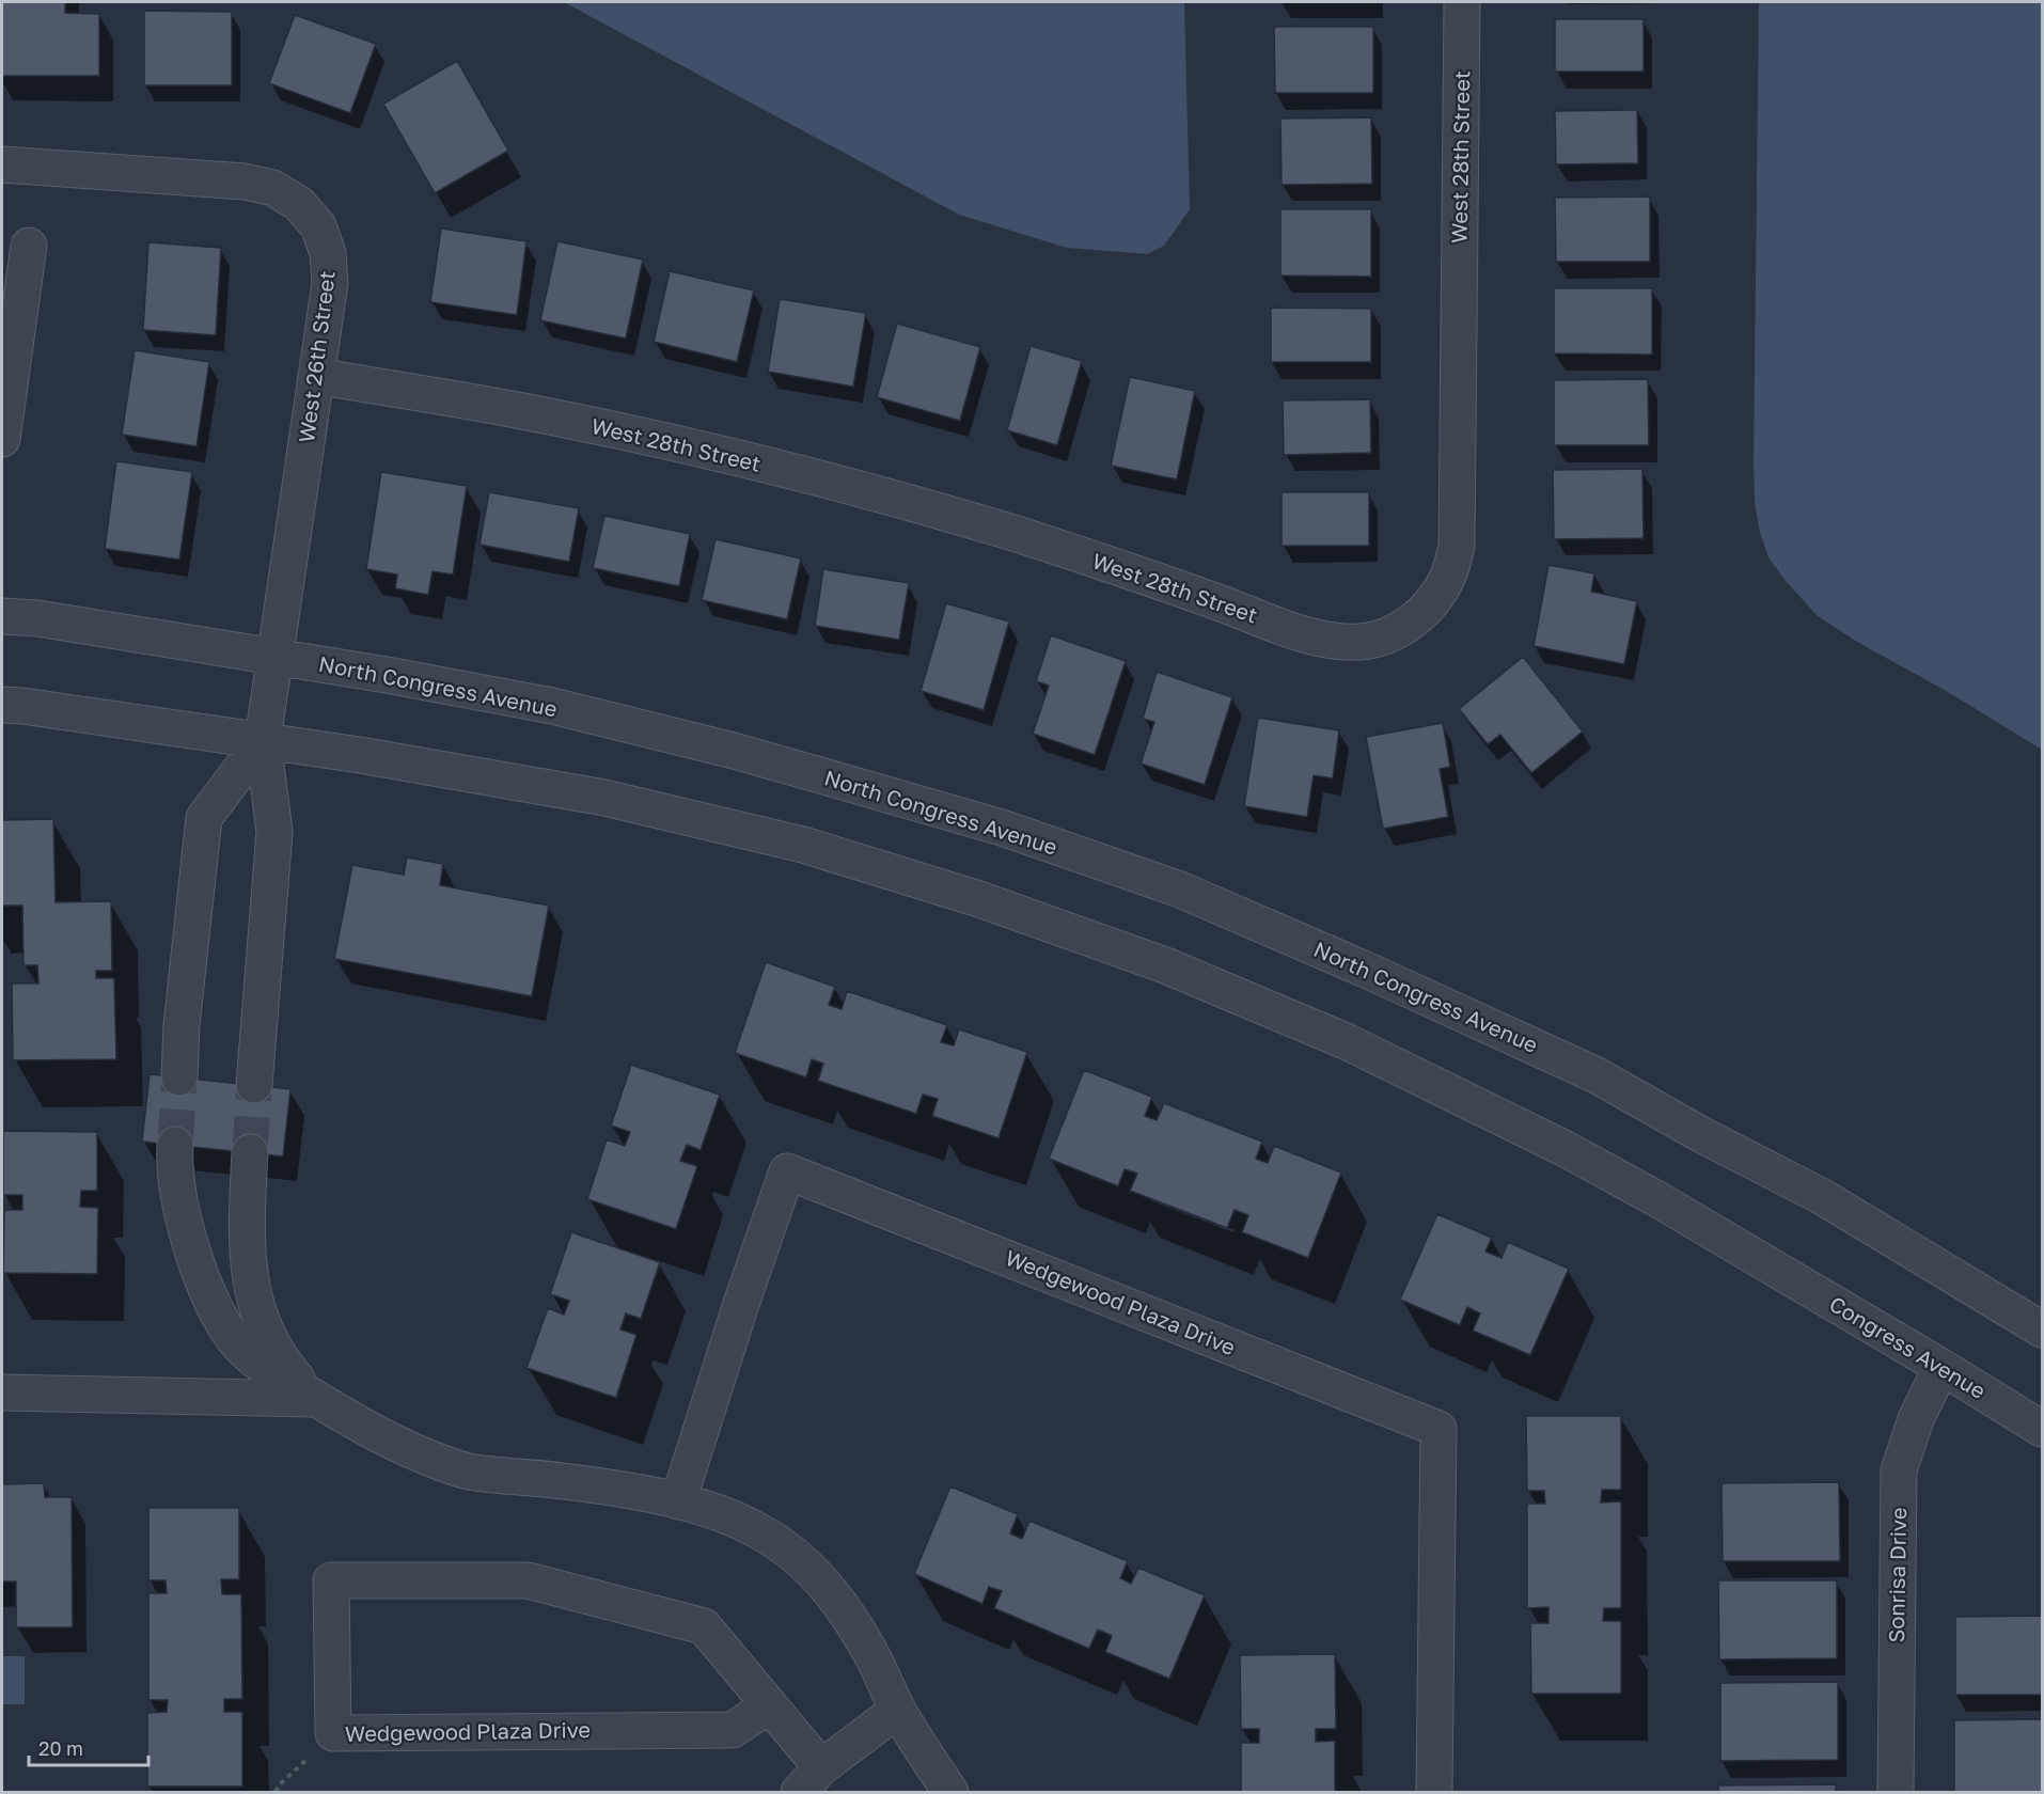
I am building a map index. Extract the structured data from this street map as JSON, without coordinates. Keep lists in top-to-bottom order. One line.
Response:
{"streets":{"street":["West 28th Street","West 26th Street","North Congress Avenue","Wedgewood Plaza Drive","Congress Avenue","Sonrisa Drive"]},"crossings":[["West 28th Street","West 26th Street"],["West 26th Street","North Congress Avenue"],["West 26th Street","Congress Avenue"],["Congress Avenue","Sonrisa Drive"]],"scale_bar":"20 m"}
